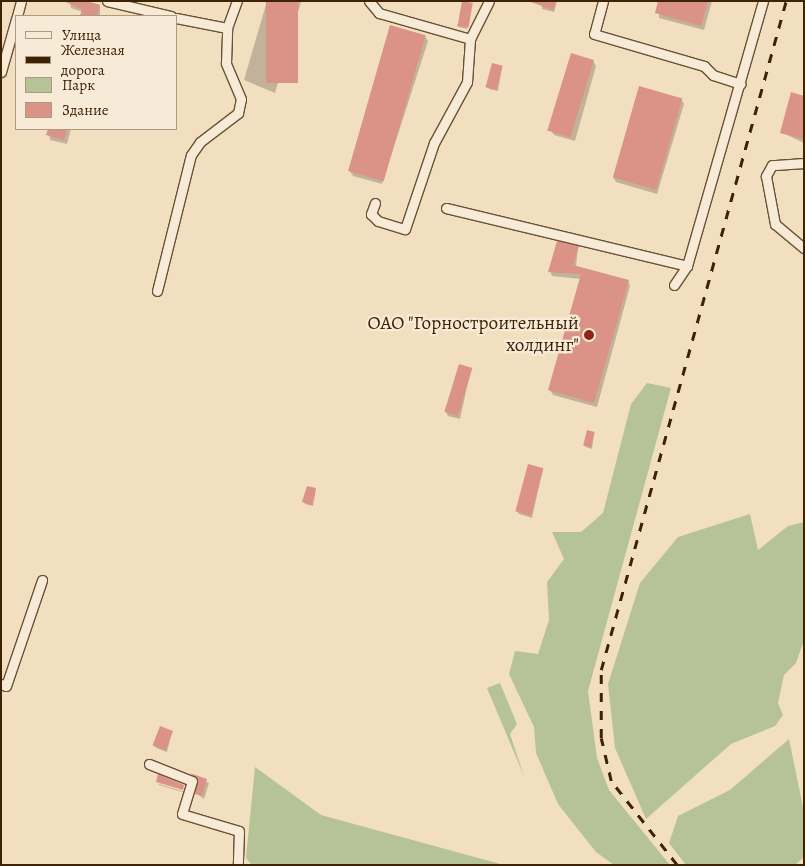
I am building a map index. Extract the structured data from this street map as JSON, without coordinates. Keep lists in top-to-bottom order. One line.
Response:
{"places":["ОАО \"Горностроительный холдинг\""],"legend":["Улица","Железная дорога","Парк","Здание"]}
